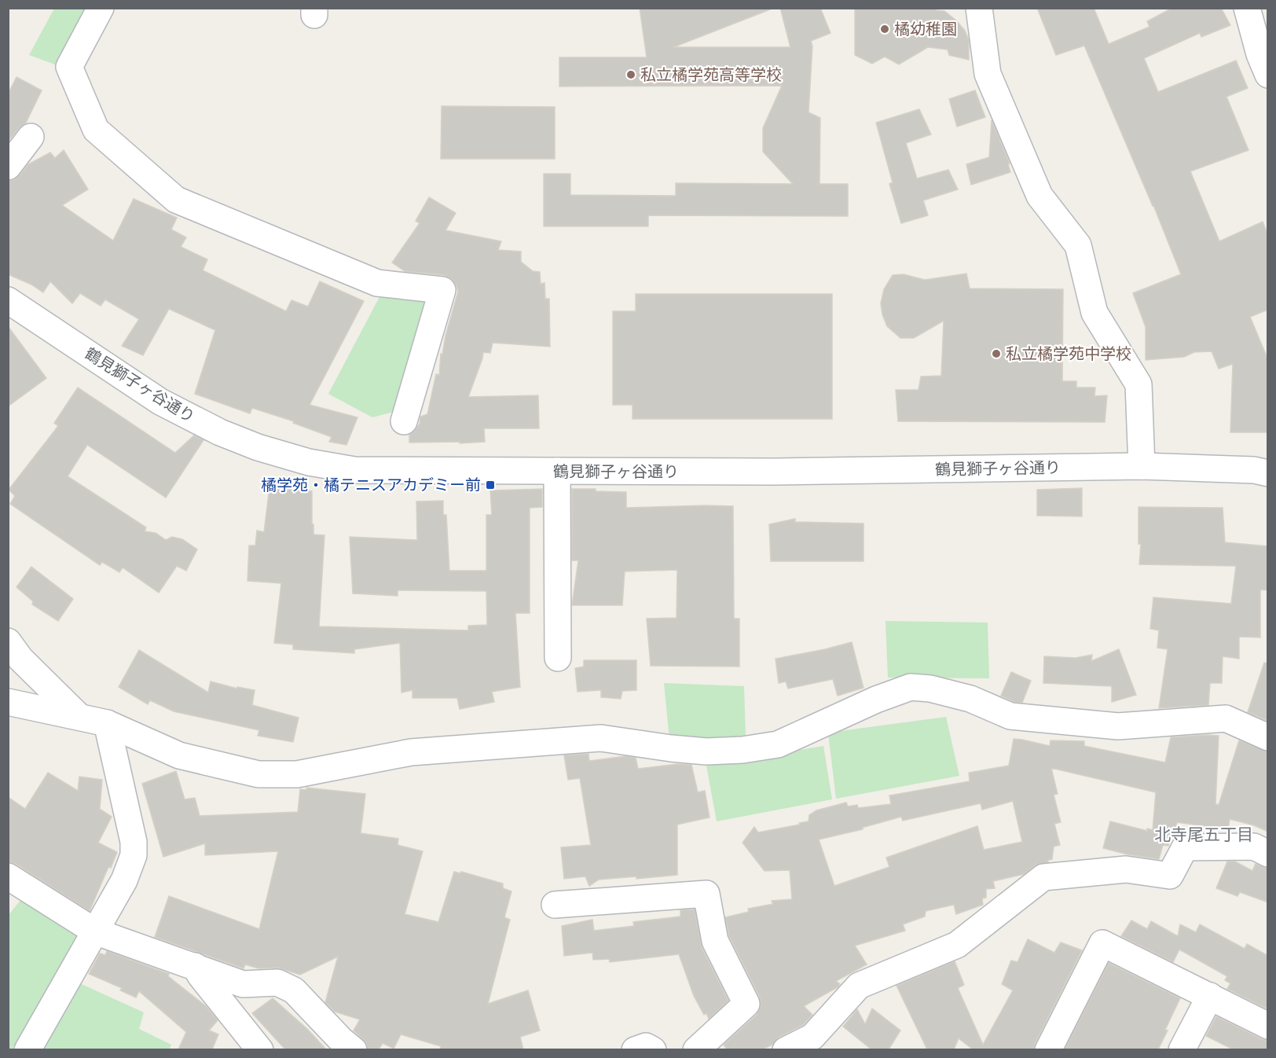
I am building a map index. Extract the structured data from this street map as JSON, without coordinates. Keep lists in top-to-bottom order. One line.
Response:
{"streets":{"street":["鶴見獅子ヶ谷通り"]},"districts":["北寺尾五丁目"],"places":{"other":["橘幼稚園","私立橘学苑高等学校","私立橘学苑中学校"],"transit":["橘学苑・橘テニスアカデミー前"]}}
